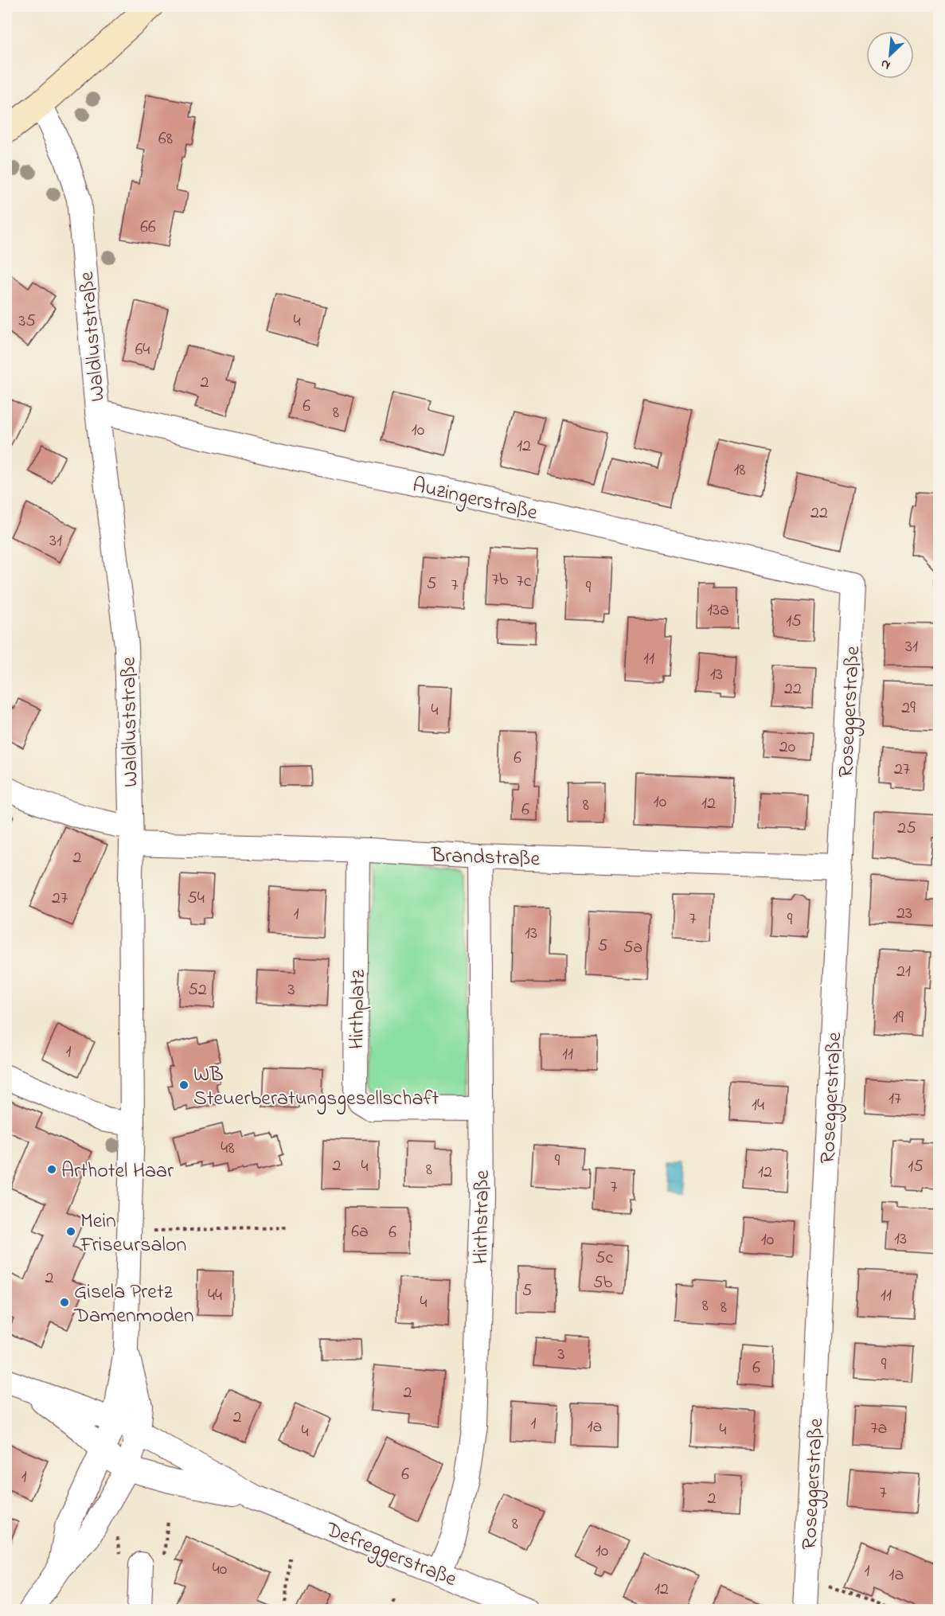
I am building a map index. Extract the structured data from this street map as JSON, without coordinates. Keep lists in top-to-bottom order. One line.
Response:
{"streets":{"street":["Waldluststraße","Auzingerstraße","Roseggerstraße","Brandstraße","Hirthplatz","Hirthstraße","Defreggerstraße"]},"crossings":[["Waldluststraße","Auzingerstraße"],["Waldluststraße","Brandstraße"],["Waldluststraße","Defreggerstraße"],["Auzingerstraße","Roseggerstraße"],["Roseggerstraße","Brandstraße"],["Brandstraße","Hirthplatz"],["Brandstraße","Hirthstraße"],["Hirthplatz","Hirthstraße"],["Hirthstraße","Defreggerstraße"]],"places":["WB Steuerberatungsgesellschaft","Arthotel Haar","Mein Friseursalon","Gisela Pretz Damenmoden"],"house_numbers":["68","66","35","4","64","2","6","8","10","12","18","22","31","7b","7c","5","7","9","13a","15","31","11","13","22","29","4","20","6","27","10","12","8","6","25","2","27","54","23","1","7","9","13","5","5a","21","52","3","19","1","11","17","14","48","9","2","4","15","8","12","7","6a","6","13","10","5c","2","5b","5","44","11","4","8","8","3","9","6","2","2","1","1a","7a","4","4","6","1","7","2","8","10","40","1","1a","12"],"north":"bottom left"}
